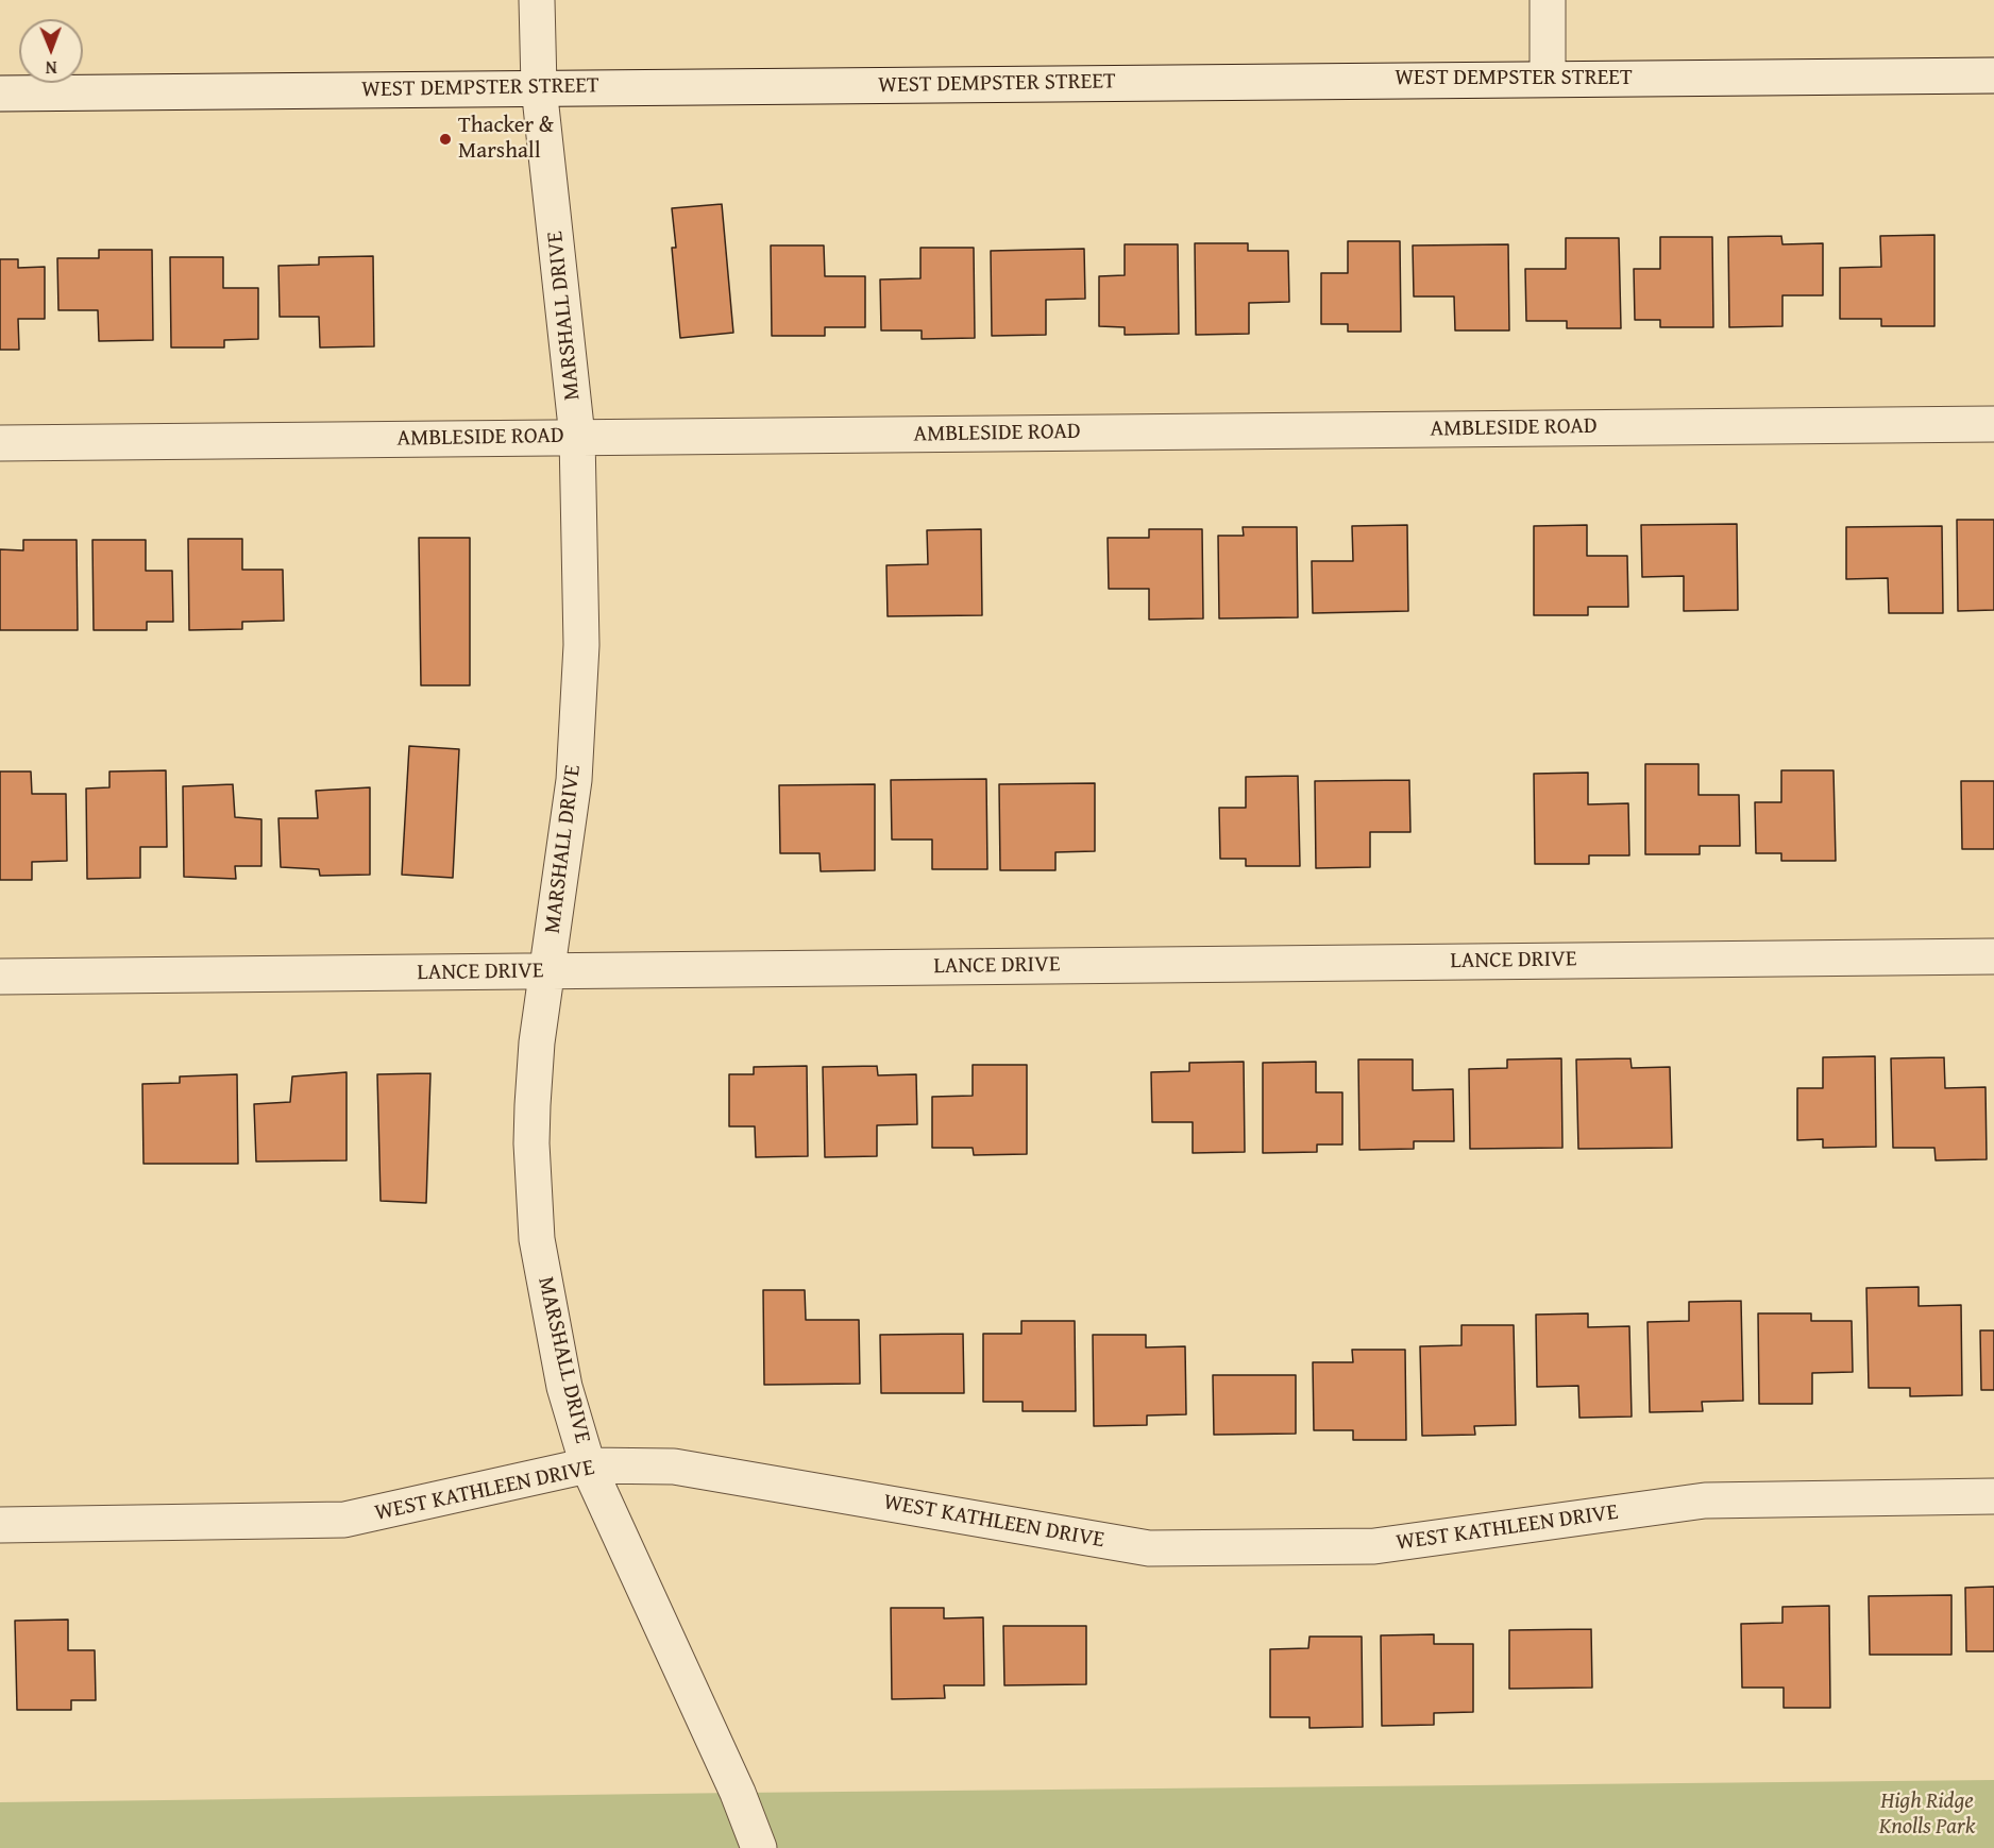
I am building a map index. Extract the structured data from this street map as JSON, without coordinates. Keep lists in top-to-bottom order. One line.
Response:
{"streets":{"street":["WEST DEMPSTER STREET","MARSHALL DRIVE","AMBLESIDE ROAD","LANCE DRIVE","WEST KATHLEEN DRIVE"]},"crossings":[["WEST DEMPSTER STREET","MARSHALL DRIVE"],["MARSHALL DRIVE","AMBLESIDE ROAD"],["MARSHALL DRIVE","LANCE DRIVE"],["MARSHALL DRIVE","WEST KATHLEEN DRIVE"]],"parks":["High Ridge Knolls Park"],"places":["Thacker & Marshall"],"north":"bottom"}
